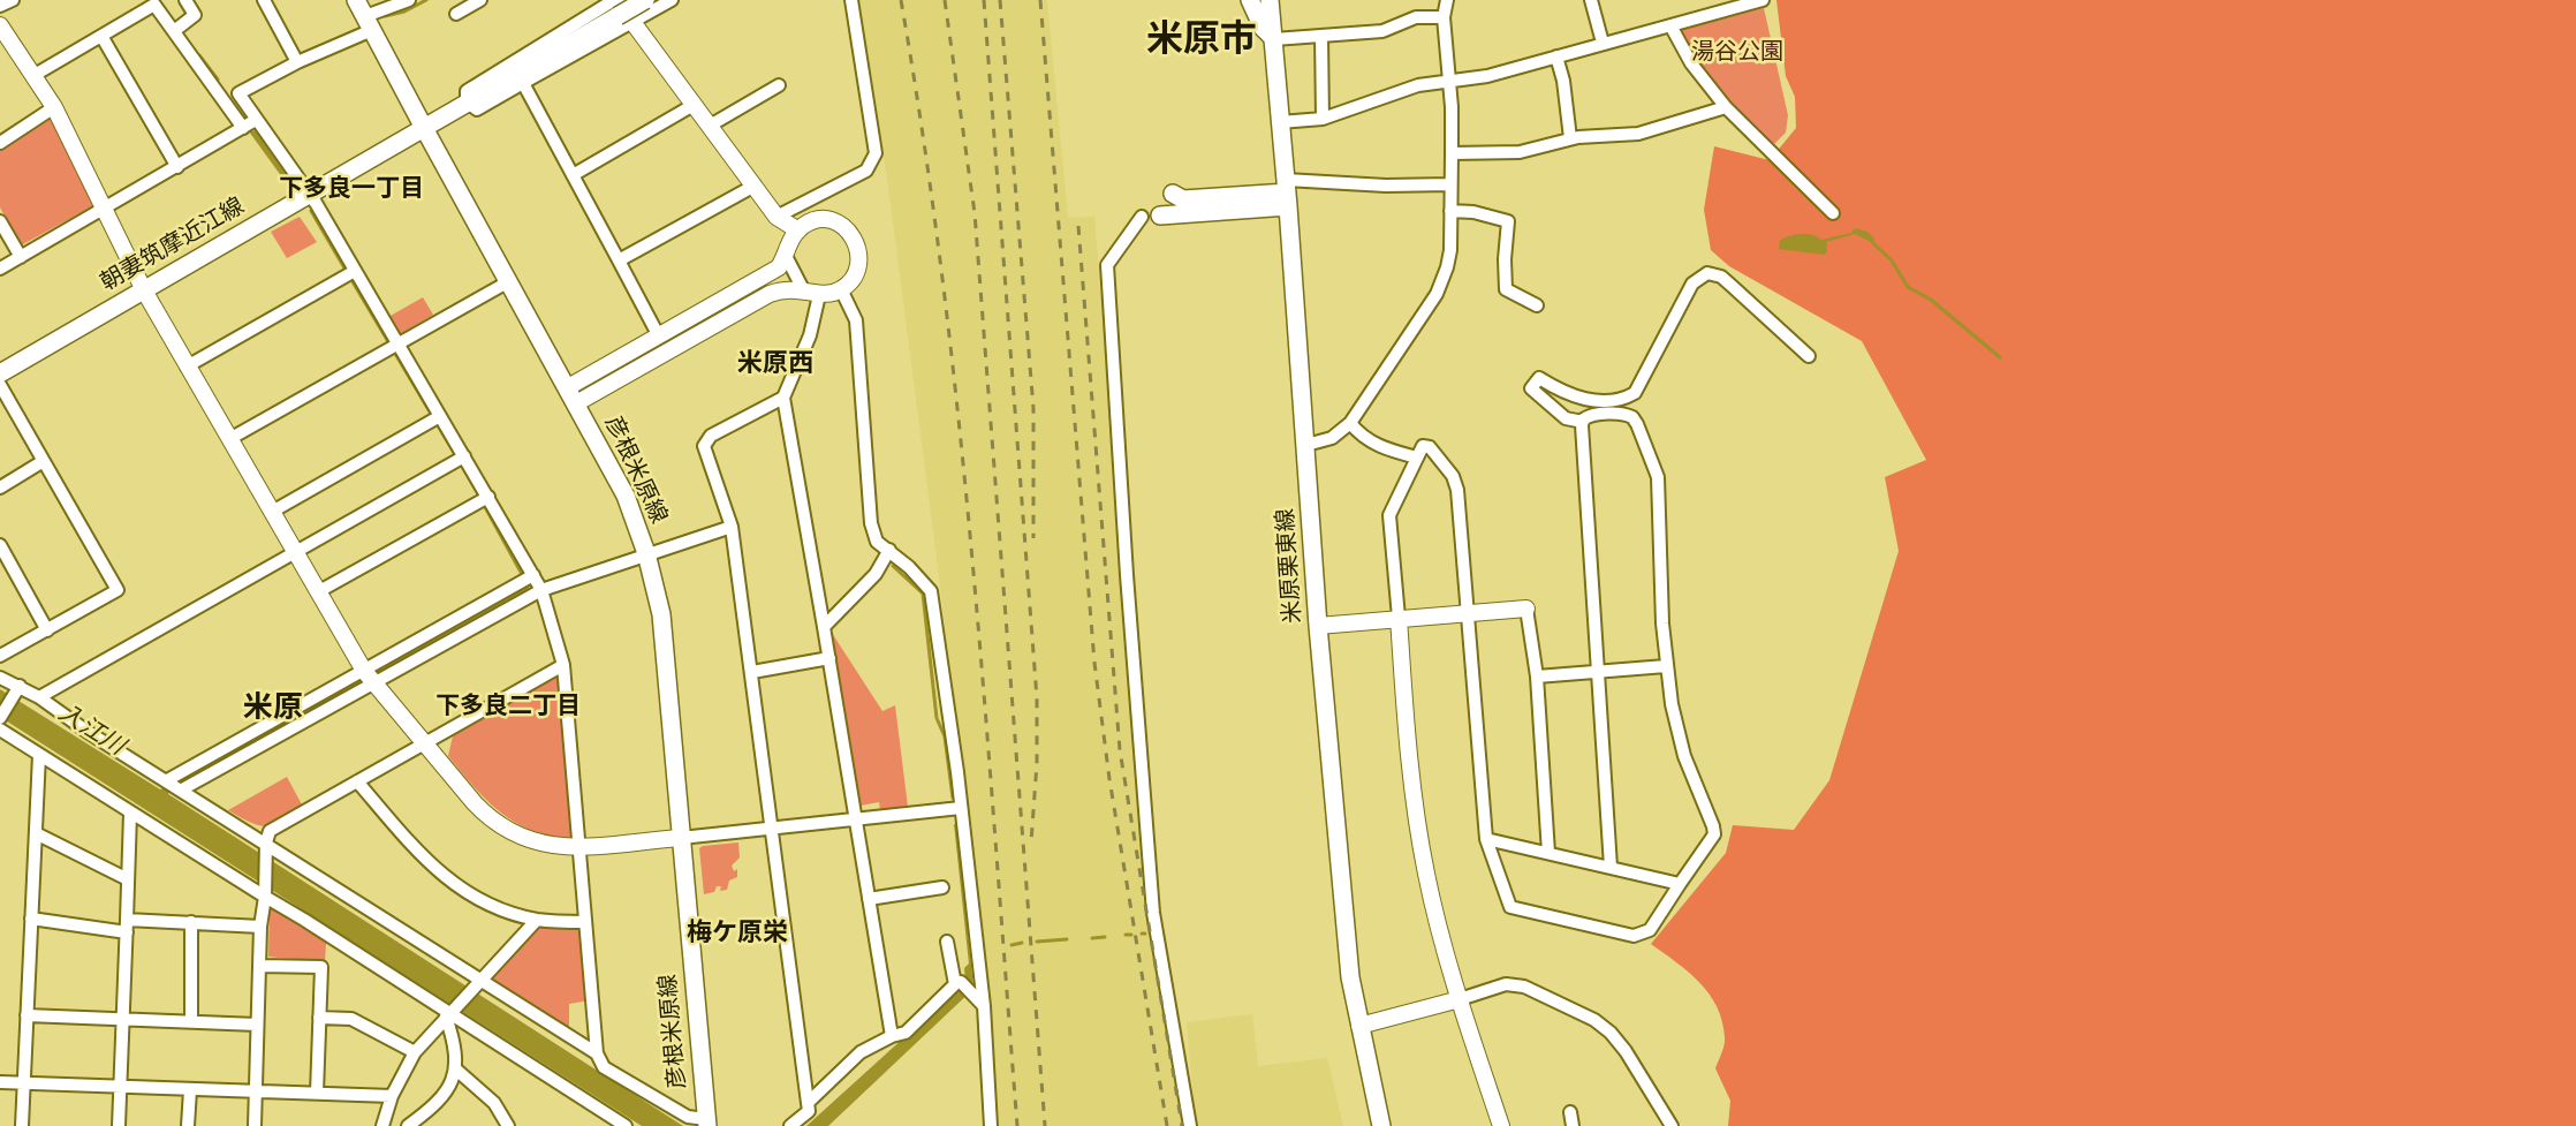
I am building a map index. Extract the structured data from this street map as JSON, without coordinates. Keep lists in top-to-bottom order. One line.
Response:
{"streets":{"main road":["朝妻筑摩近江線","彦根米原線","米原栗東線"]},"crossings":[["朝妻筑摩近江線","彦根米原線"]],"districts":["米原市","下多良一丁目","米原西","下多良二丁目","米原","梅ケ原栄"],"water":["入江川"],"parks":["湯谷公園"]}
